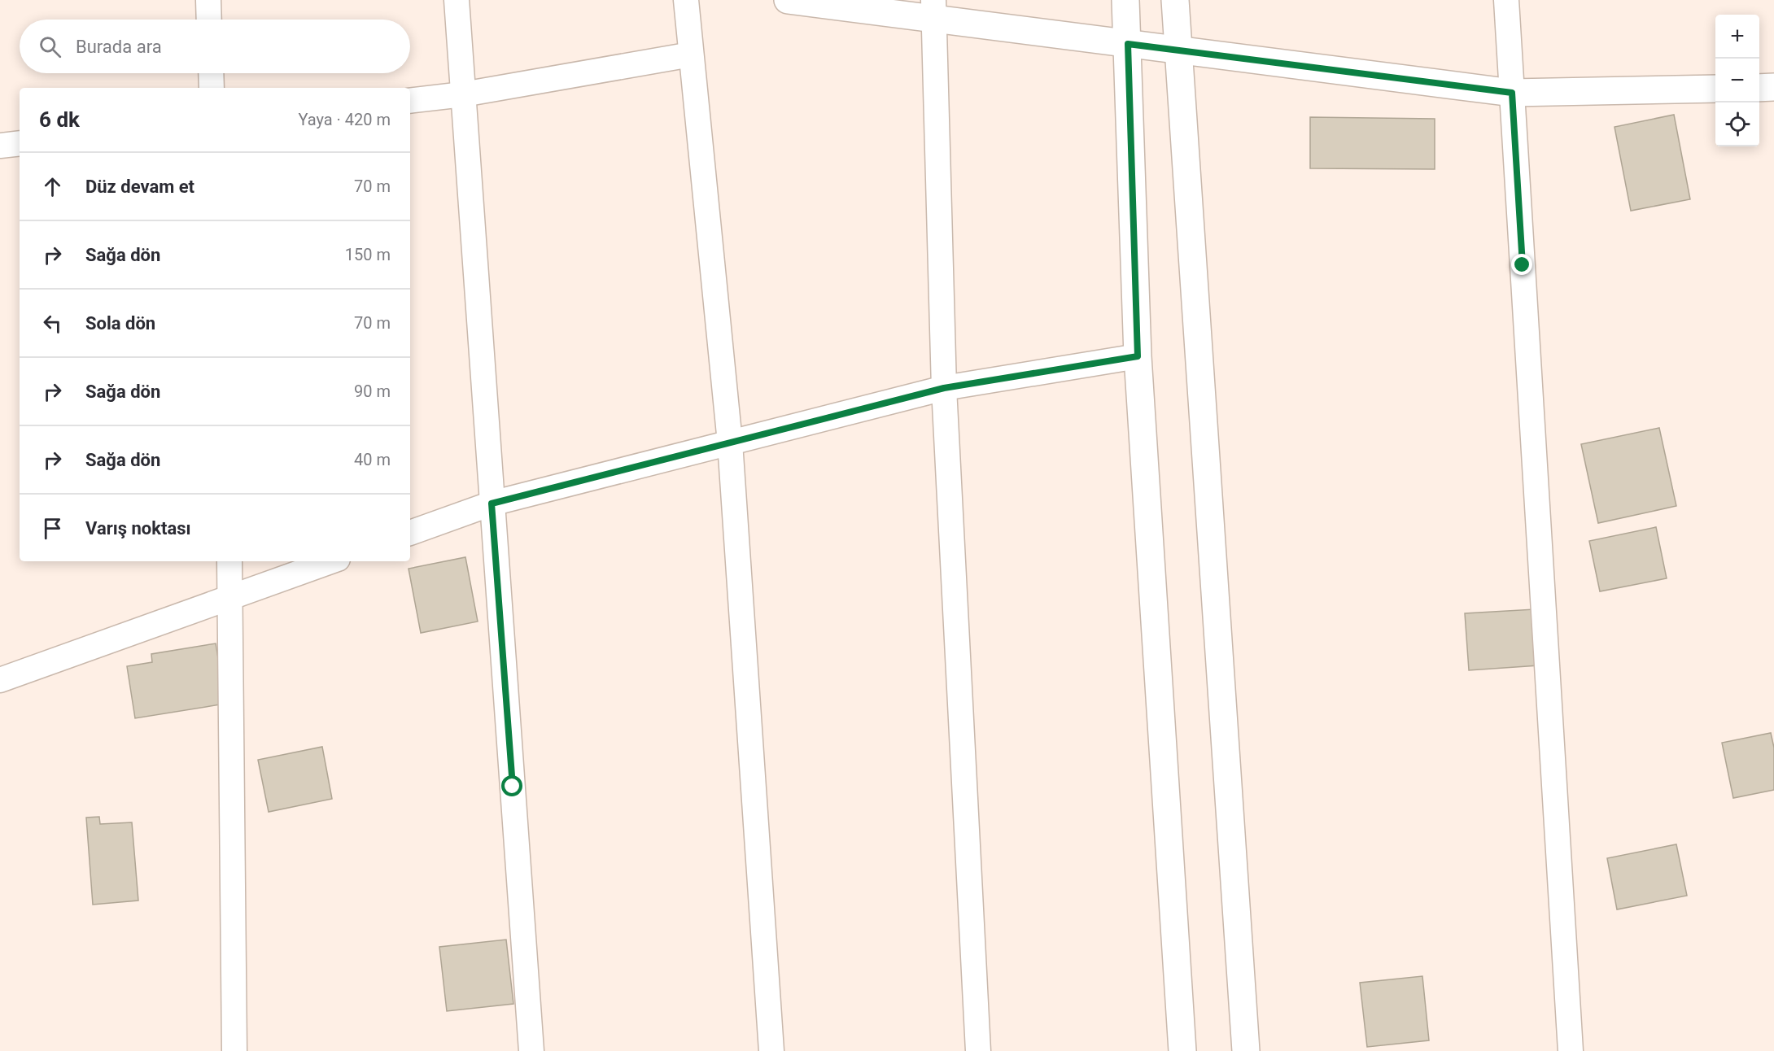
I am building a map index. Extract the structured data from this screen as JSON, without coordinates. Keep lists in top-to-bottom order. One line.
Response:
{"page":{"map_buttons":["+","−"],"search":"Burada ara","heading":["6 dk","Yaya · 420 m"],"list":[["Düz devam et","70 m"],["Sağa dön","150 m"],["Sola dön","70 m"],["Sağa dön","90 m"],["Sağa dön","40 m"],"Varış noktası"]}}
